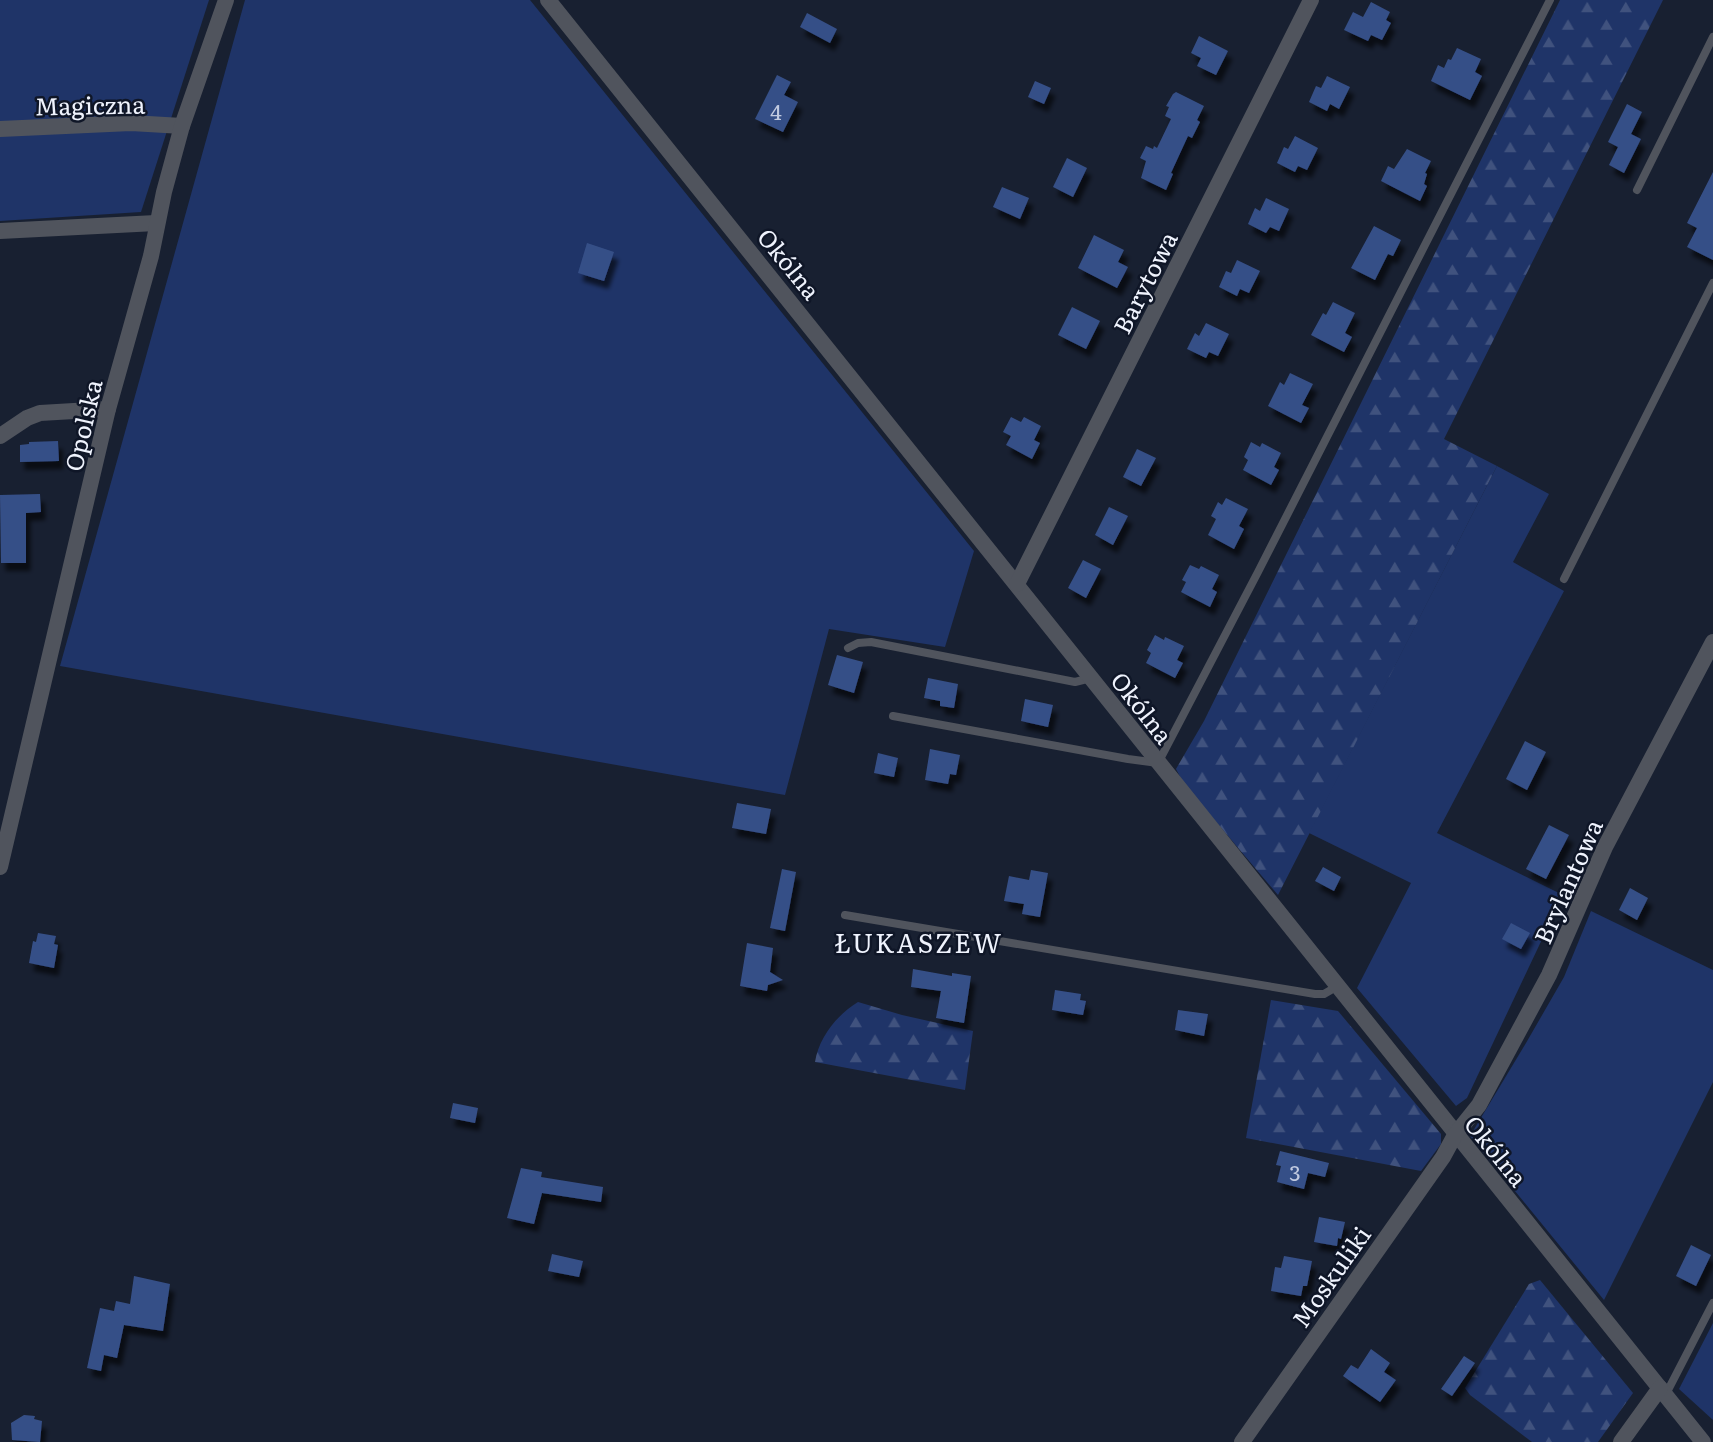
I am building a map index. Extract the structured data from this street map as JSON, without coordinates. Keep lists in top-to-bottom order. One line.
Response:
{"streets":{"street":["Magiczna","Okólna","Barytowa","Opolska","Brylantowa","Moskuliki"]},"crossings":[["Magiczna","Opolska"],["Okólna","Barytowa"],["Okólna","Brylantowa"],["Okólna","Moskuliki"],["Brylantowa","Moskuliki"]],"districts":["ŁUKASZEW"],"house_numbers":["4","3"]}
